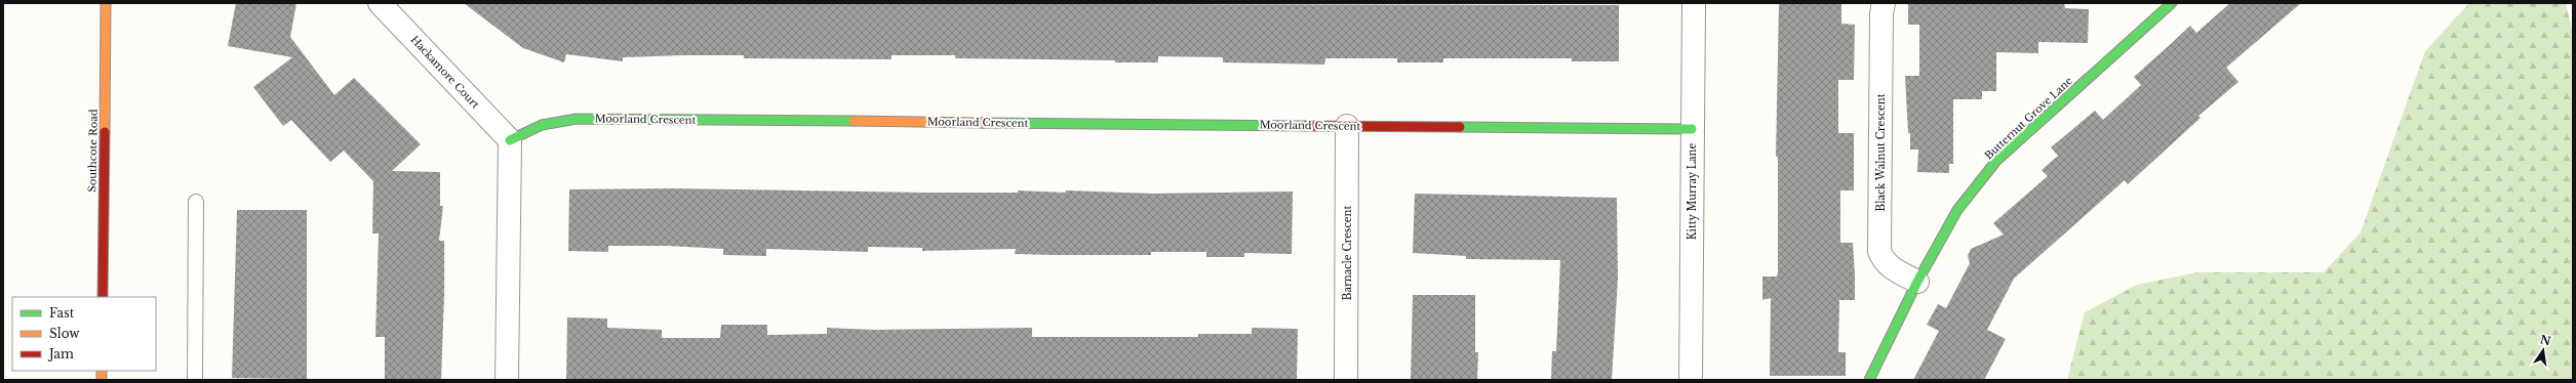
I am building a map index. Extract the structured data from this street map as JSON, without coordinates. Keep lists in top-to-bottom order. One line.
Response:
{"streets":{"street":["Hackamore Court","Butternut Grove Lane","Moorland Crescent","Southcote Road","Black Walnut Crescent","Kitty Murray Lane","Barnacle Crescent"]},"crossings":[["Hackamore Court","Moorland Crescent"],["Butternut Grove Lane","Black Walnut Crescent"],["Moorland Crescent","Kitty Murray Lane"],["Moorland Crescent","Barnacle Crescent"]],"legend":["Fast","Slow","Jam"],"north":"top"}
